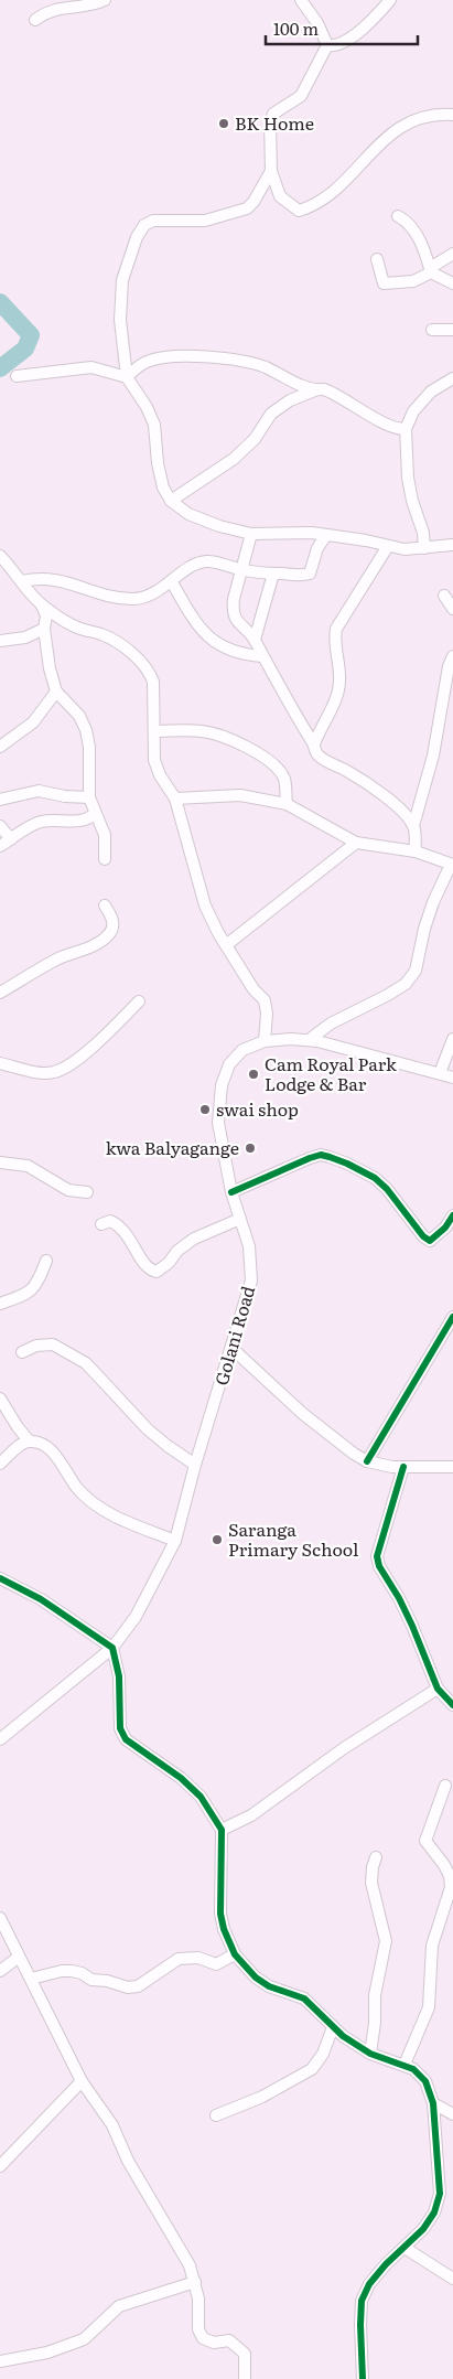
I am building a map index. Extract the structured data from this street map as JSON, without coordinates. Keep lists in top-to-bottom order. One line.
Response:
{"streets":{"street":["Golani Road"]},"places":["BK Home","Cam Royal Park Lodge & Bar","swai shop","kwa Balyagange","Saranga Primary School"],"scale_bar":"100 m"}
